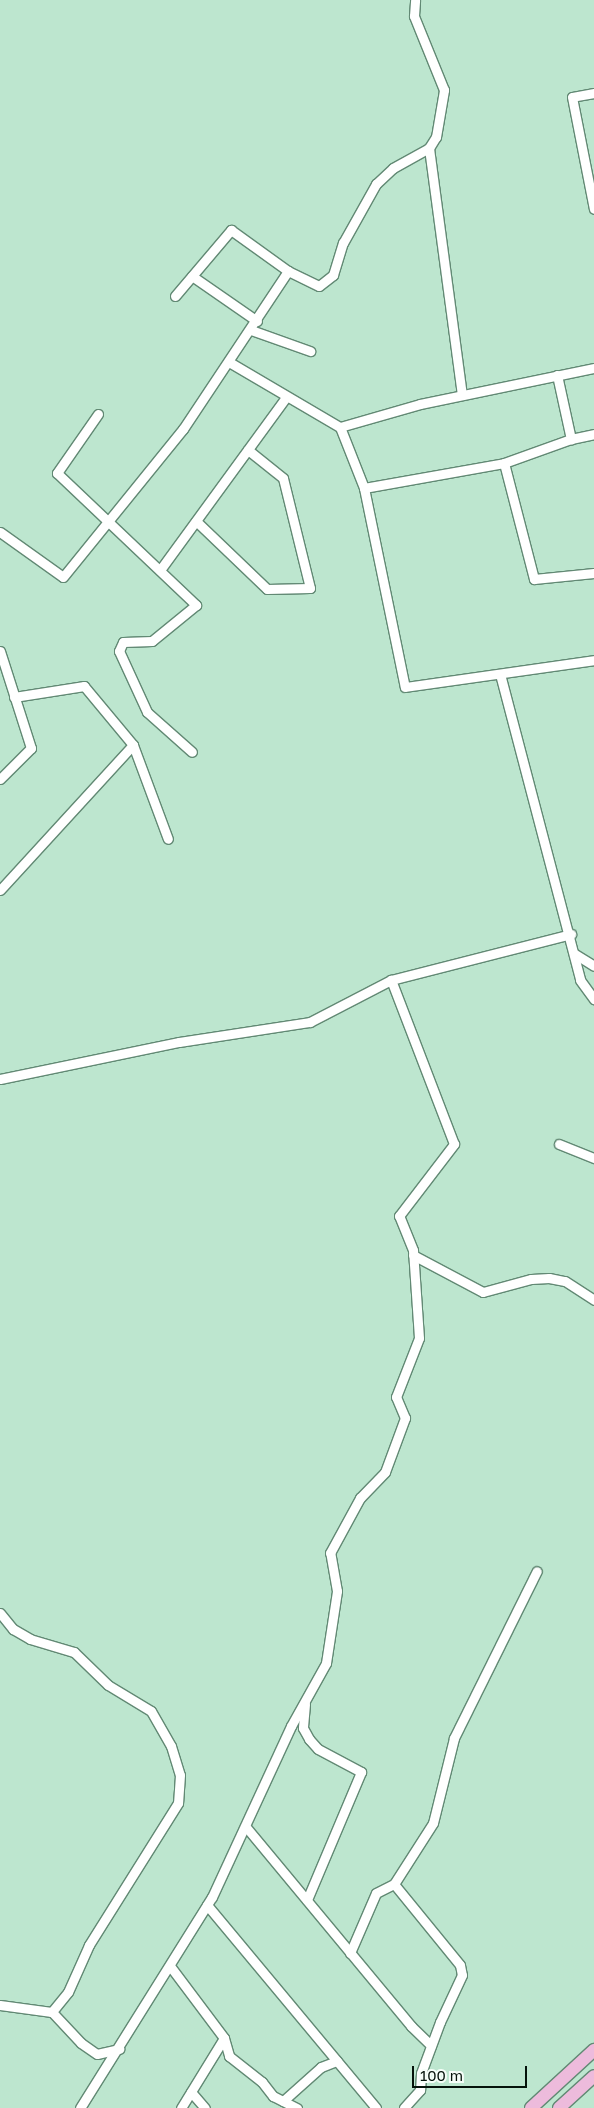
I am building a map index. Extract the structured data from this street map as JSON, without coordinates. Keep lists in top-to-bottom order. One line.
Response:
{"scale_bar":"100 m"}
